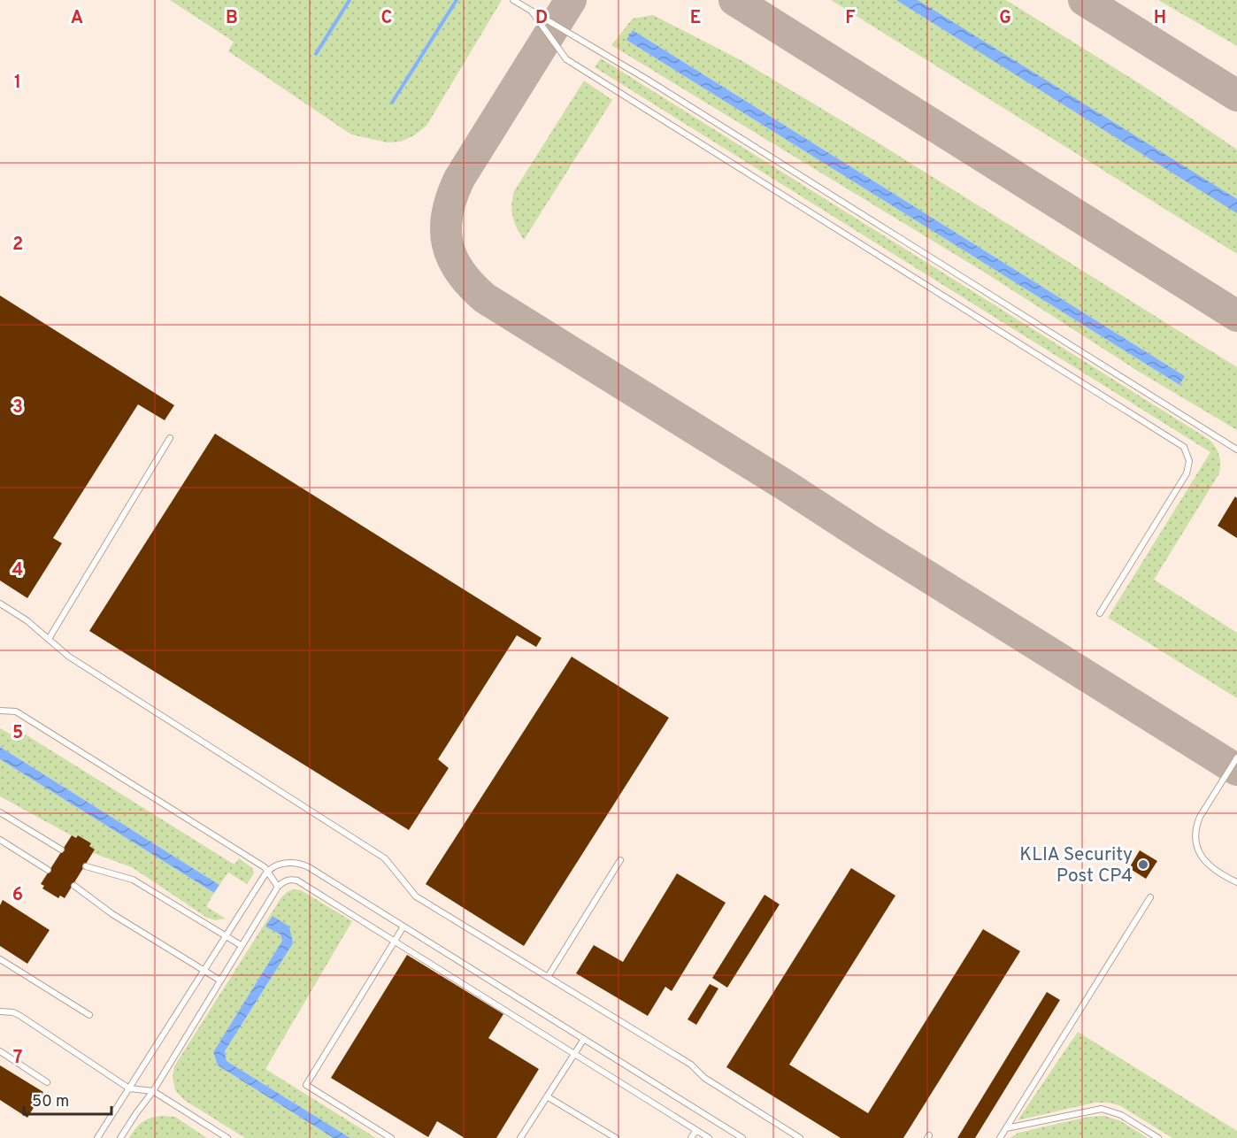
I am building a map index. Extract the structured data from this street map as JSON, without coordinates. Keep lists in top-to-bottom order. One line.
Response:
{"places":["KLIA Security Post CP4"],"scale_bar":"50 m","grid":{"columns":["A","B","C","D","E","F","G","H"],"rows":["1","2","3","4","5","6","7"]}}
